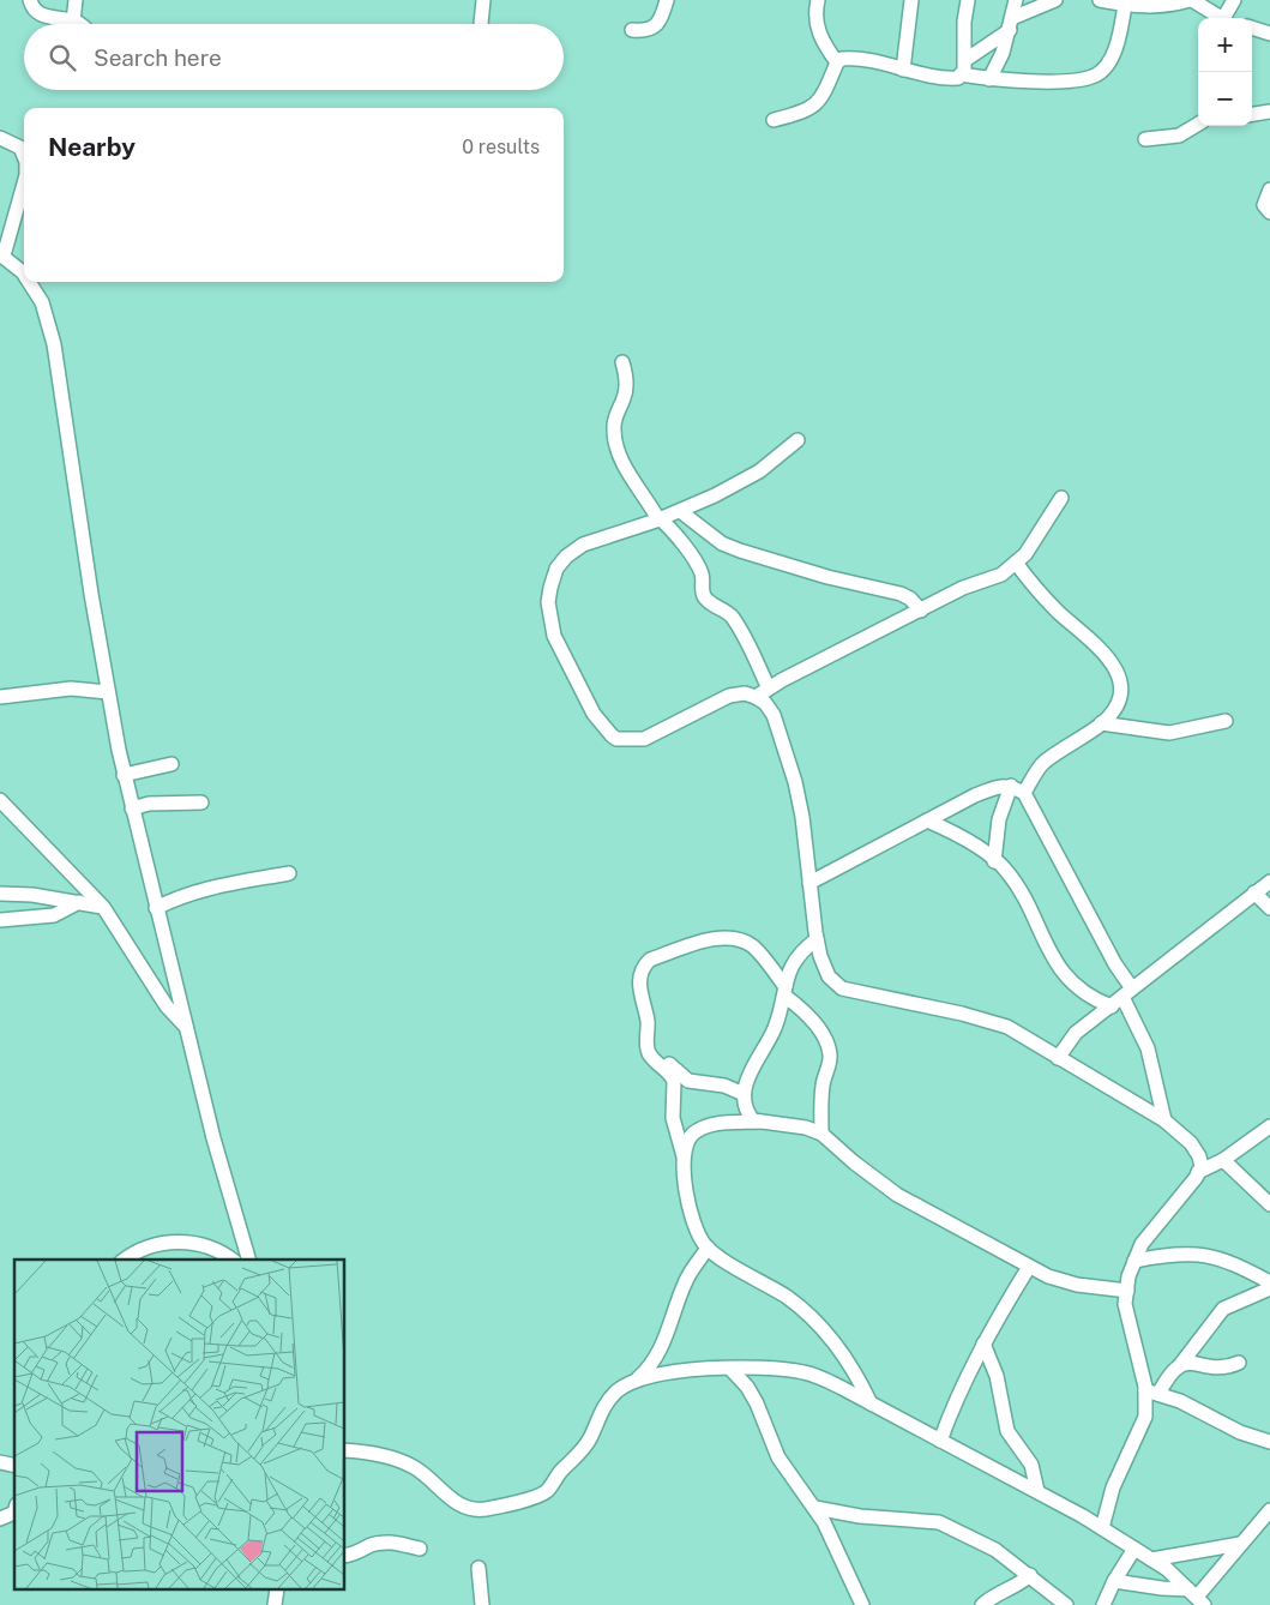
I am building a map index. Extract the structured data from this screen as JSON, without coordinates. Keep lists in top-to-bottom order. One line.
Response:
{"page":{"map_buttons":["+","−"],"search":"Search here","heading":["Nearby","0 results"]}}
